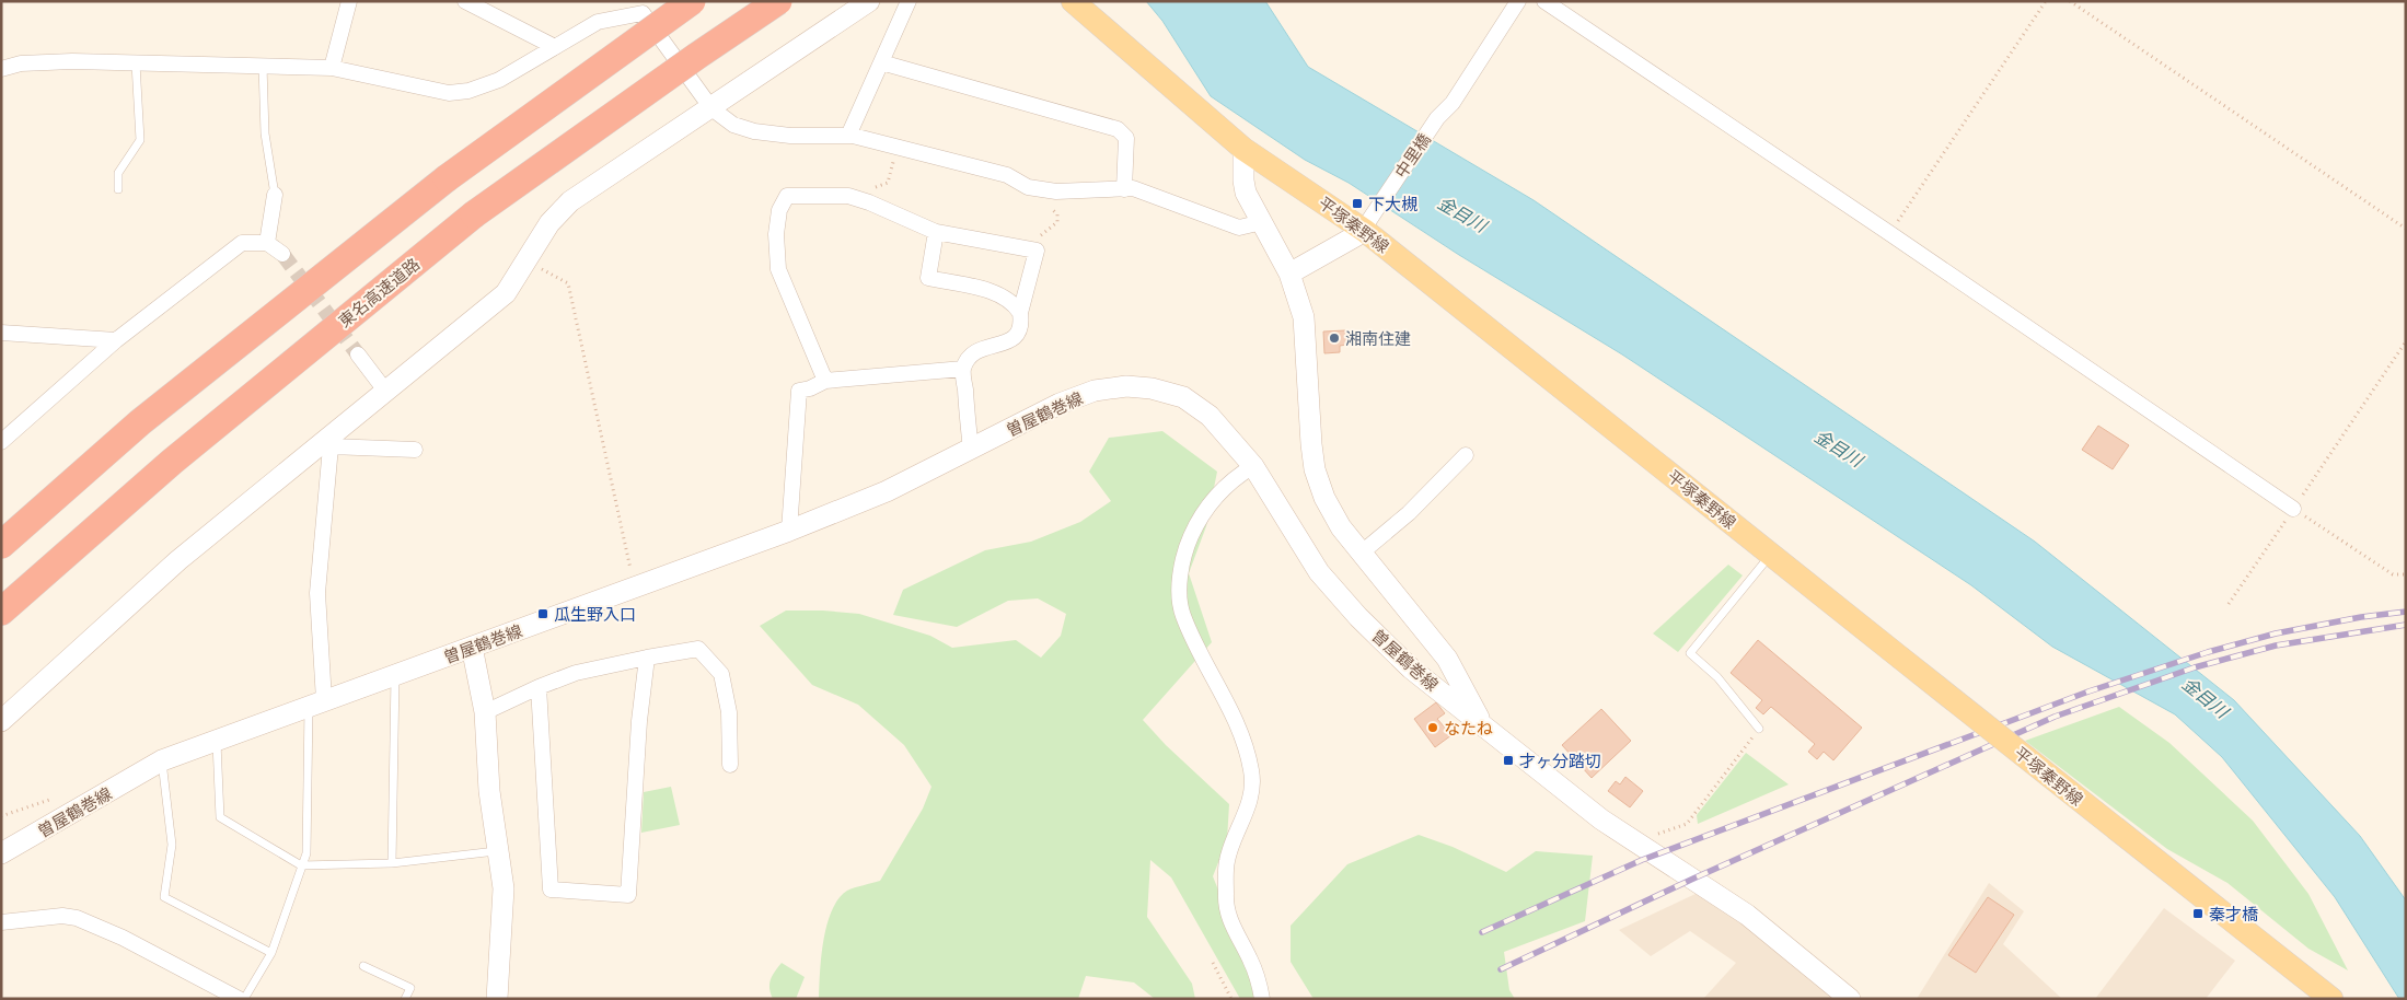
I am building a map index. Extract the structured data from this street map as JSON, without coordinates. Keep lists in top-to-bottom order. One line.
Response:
{"streets":{"highway":["東名高速道路"],"main road":["平塚秦野線","曽屋鶴巻線"],"street":["中里橋"]},"crossings":[["中里橋","平塚秦野線"],["平塚秦野線","曽屋鶴巻線"]],"water":["金目川"],"places":{"transit":["下大槻","瓜生野入口","才ヶ分踏切","秦才橋"],"other":["湘南住建","なたね"]}}
